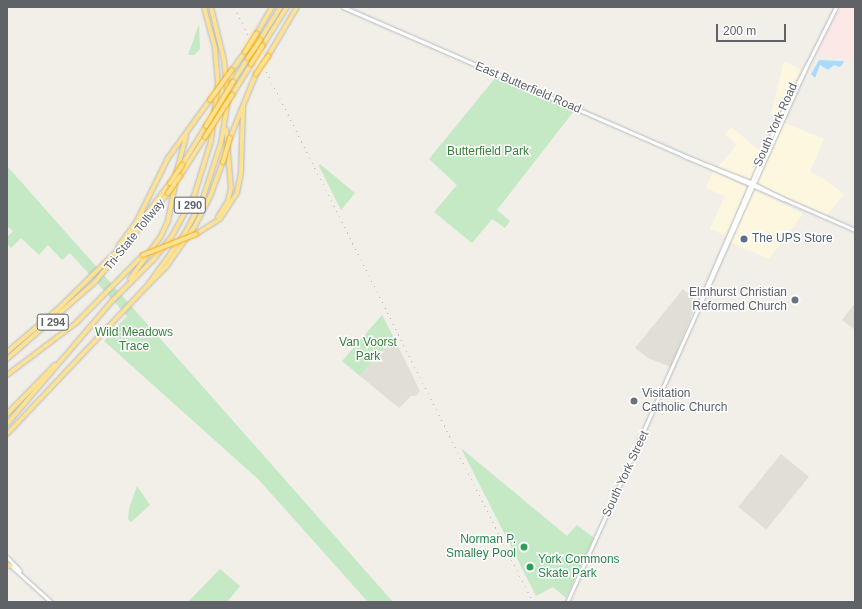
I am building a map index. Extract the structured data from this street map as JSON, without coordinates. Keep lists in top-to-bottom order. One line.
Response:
{"streets":{"highway":["I 290","Tri-State Tollway","I 294"],"main road":["East Butterfield Road","South York Road","South York Street"]},"crossings":[["East Butterfield Road","South York Road"],["East Butterfield Road","South York Street"],["South York Road","South York Street"]],"parks":["Butterfield Park","Wild Meadows Trace","Van Voorst Park"],"places":["The UPS Store","Elmhurst Christian Reformed Church","Visitation Catholic Church","Norman P. Smalley Pool","York Commons Skate Park"],"scale_bar":"200 m"}
